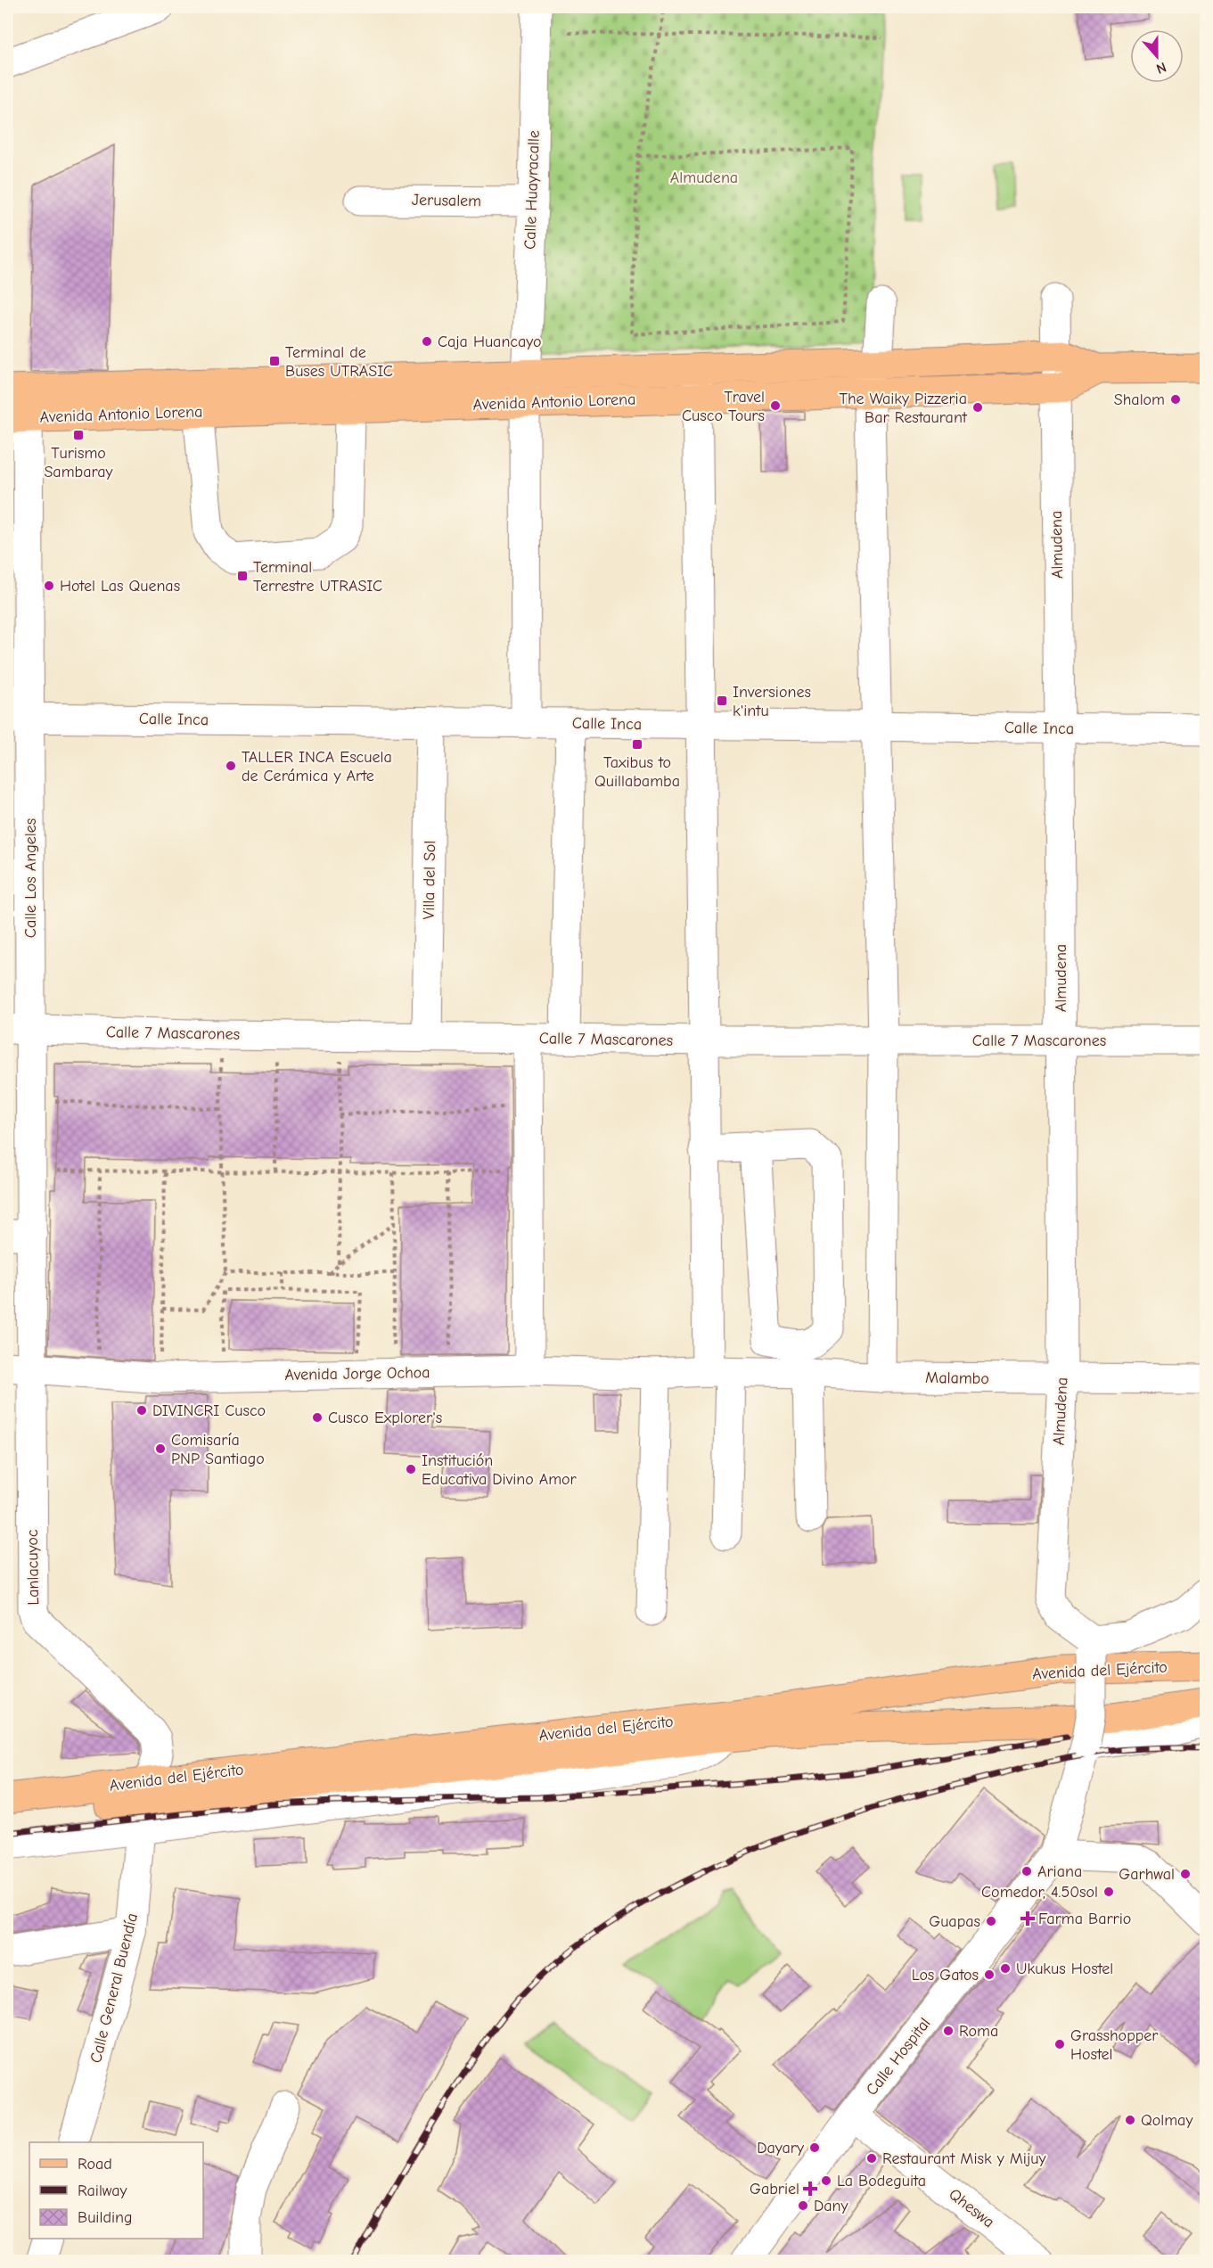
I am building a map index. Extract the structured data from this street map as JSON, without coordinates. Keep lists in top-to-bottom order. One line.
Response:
{"streets":{"main road":["Avenida Antonio Lorena","Avenida del Ejército"],"street":["Calle Huayracalle","Jerusalem","Almudena","Calle Inca","Calle Los Angeles","Villa del Sol","Calle 7 Mascarones","Avenida Jorge Ochoa","Malambo","Lanlacuyoc","Calle General Buendía","Calle Hospital","Qheswa"]},"crossings":[["Calle Huayracalle","Jerusalem"],["Calle Huayracalle","Avenida Antonio Lorena"],["Calle Huayracalle","Calle Inca"],["Avenida Antonio Lorena","Almudena"],["Avenida Antonio Lorena","Calle Los Angeles"],["Almudena","Calle Inca"],["Almudena","Calle 7 Mascarones"],["Almudena","Malambo"],["Calle Inca","Calle Los Angeles"],["Calle Inca","Villa del Sol"],["Calle Los Angeles","Calle 7 Mascarones"],["Calle Los Angeles","Avenida Jorge Ochoa"],["Calle Los Angeles","Lanlacuyoc"],["Villa del Sol","Calle 7 Mascarones"],["Avenida Jorge Ochoa","Malambo"],["Avenida Jorge Ochoa","Lanlacuyoc"],["Lanlacuyoc","Avenida del Ejército"],["Calle Hospital","Qheswa"]],"parks":["Almudena"],"places":{"other":["Caja Huancayo","Shalom","Travel Cusco Tours","The Waiky Pizzeria Bar Restaurant","Hotel Las Quenas","TALLER INCA Escuela de Cerámica y Arte","DIVINCRI Cusco","Cusco Explorer's","Comisaría PNP Santiago","Institución Educativa Divino Amor","Ariana","Garhwal","Comedor, 4.50sol","Guapas","Ukukus Hostel","Los Gatos","Roma","Grasshopper Hostel","Qolmay","Dayary","Restaurant Misk y Mijuy","La Bodeguita","Dany"],"transit":["Terminal de Buses UTRASIC","Turismo Sambaray","Terminal Terrestre UTRASIC","Inversiones k'intu","Taxibus to Quillabamba"],"health":["Farma Barrio","Gabriel"]},"legend":["Road","Railway","Building"],"north":"bottom"}
